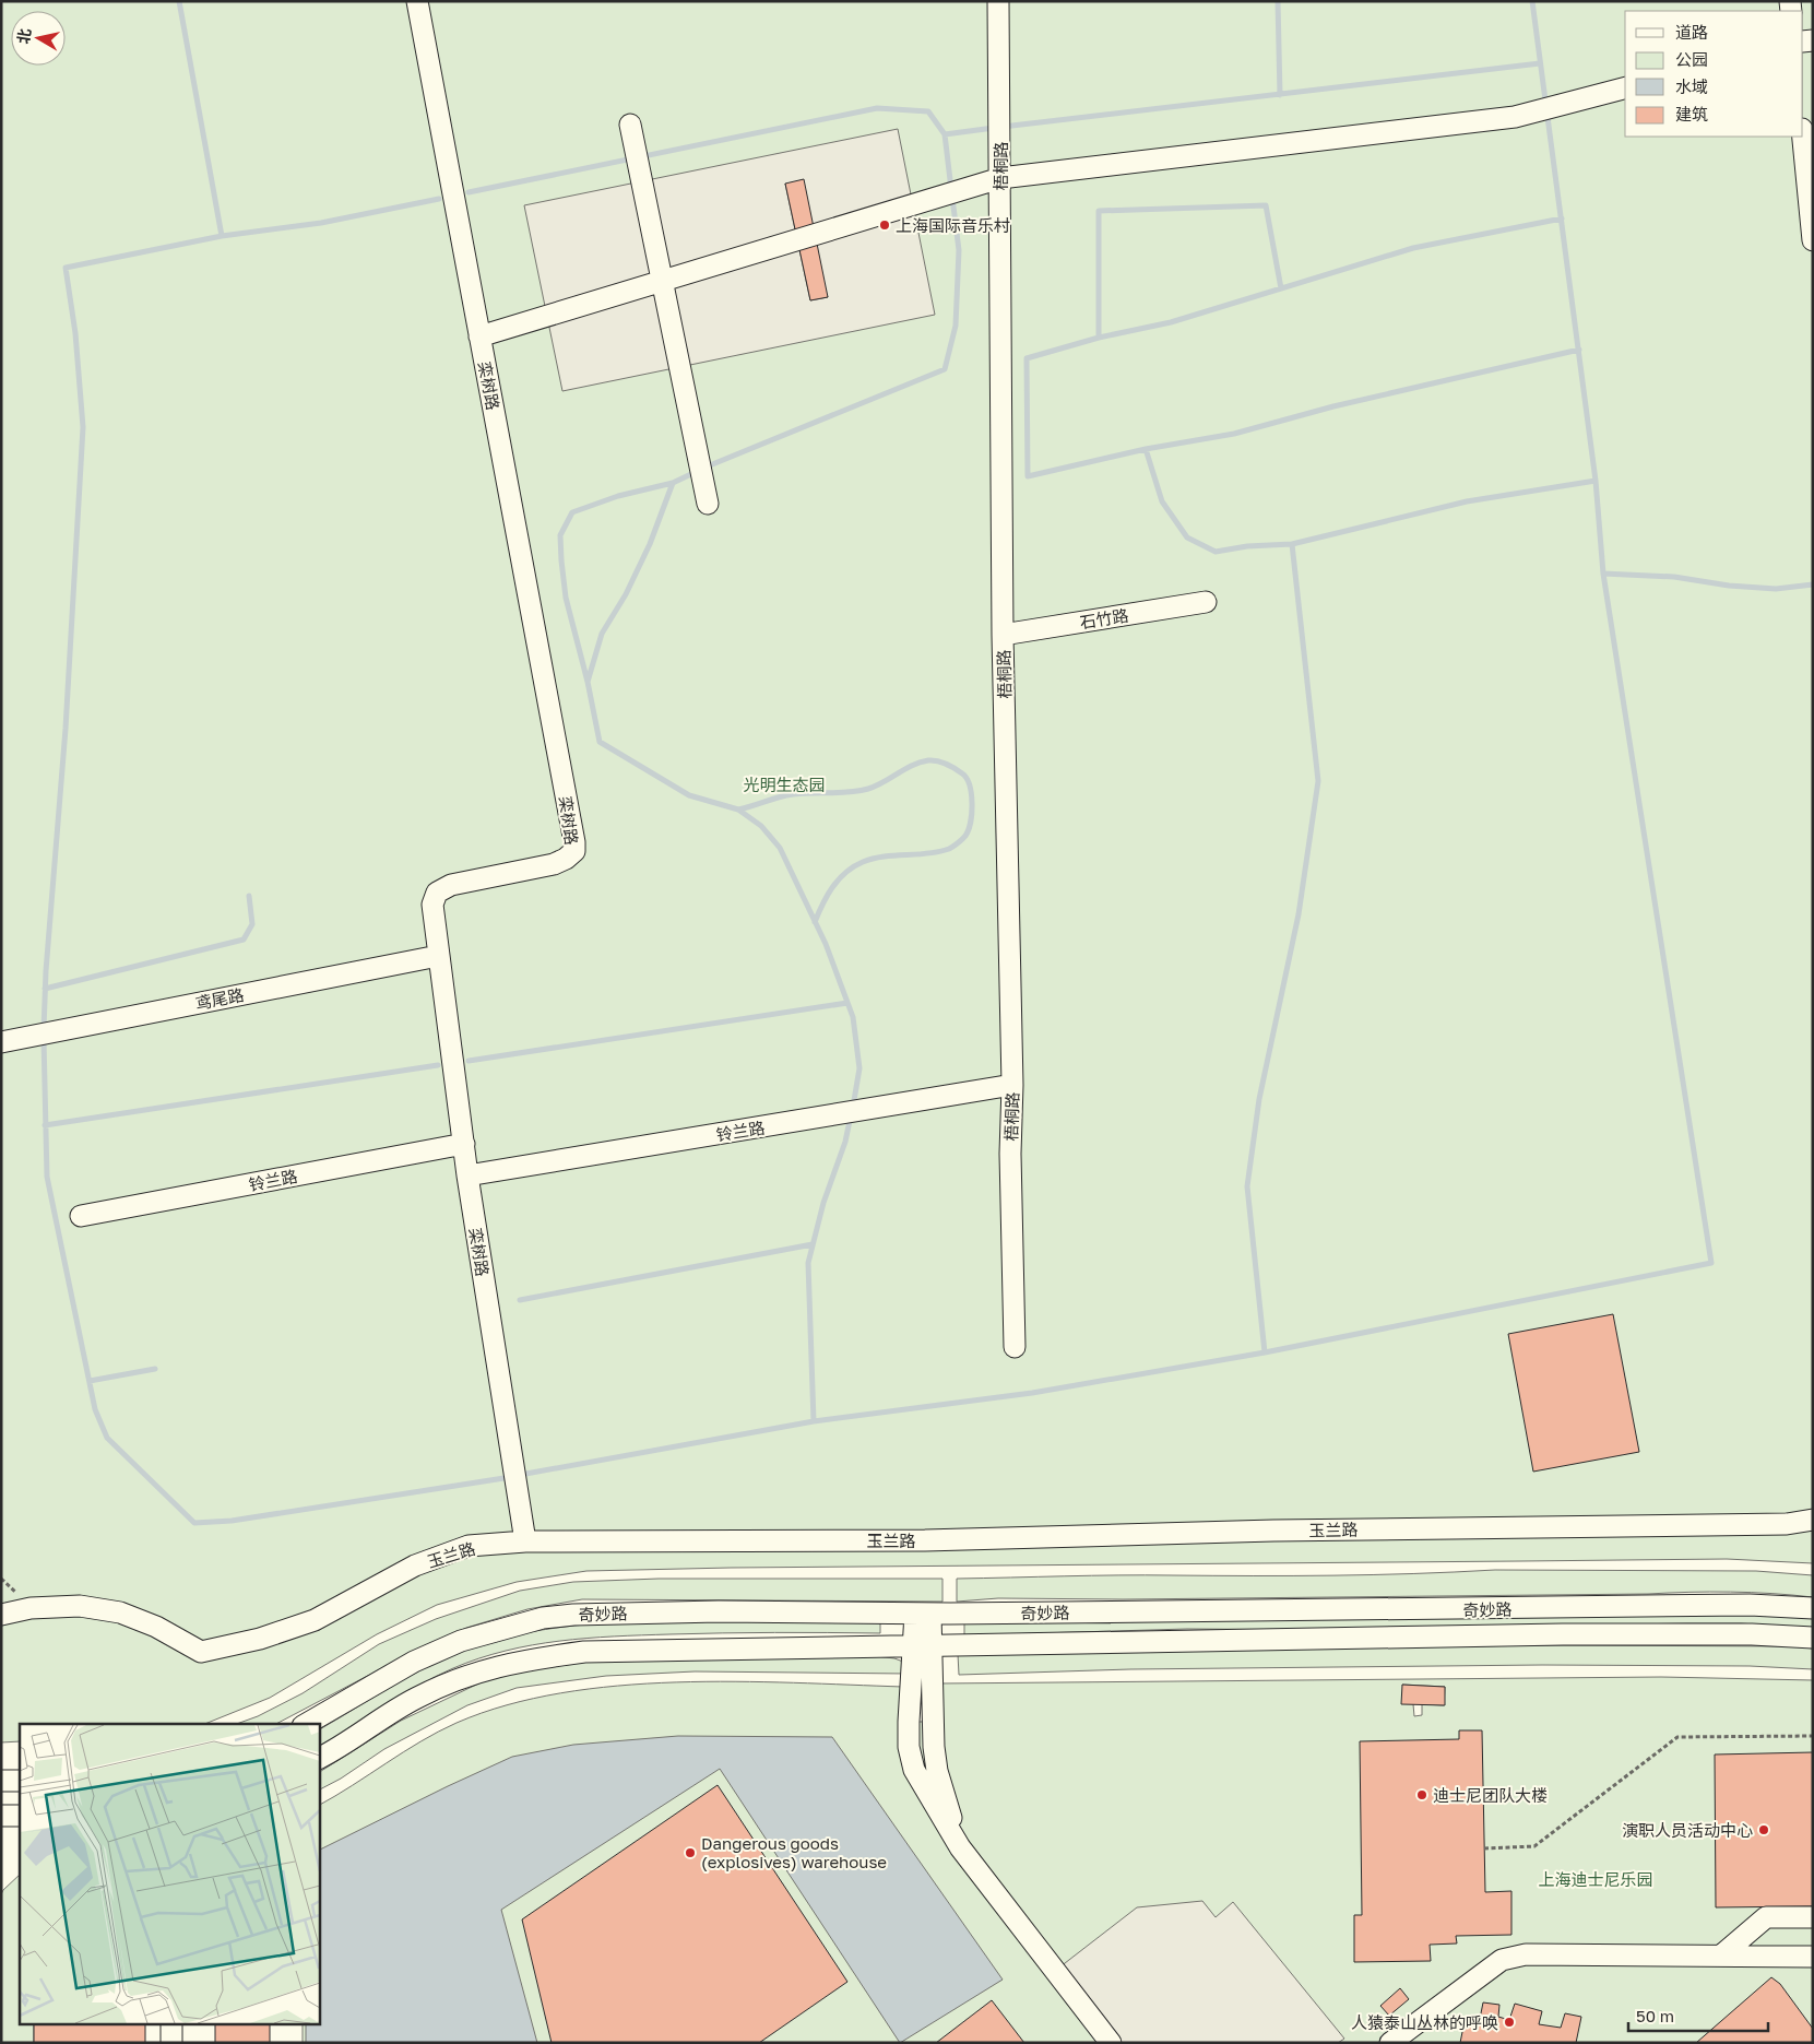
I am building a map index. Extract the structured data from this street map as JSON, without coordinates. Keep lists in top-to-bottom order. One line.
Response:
{"streets":{"street":["梧桐路","栾树路","石竹路","鸢尾路","铃兰路","玉兰路","奇妙路"]},"crossings":[["梧桐路","石竹路"],["梧桐路","铃兰路"],["栾树路","鸢尾路"],["栾树路","铃兰路"],["栾树路","玉兰路"]],"parks":["光明生态园","上海迪士尼乐园"],"places":["上海国际音乐村","迪士尼团队大楼","演职人员活动中心","Dangerous goods (explosives) warehouse","人猿泰山丛林的呼唤"],"legend":["道路","公园","水域","建筑"],"scale_bar":"50 m","north":"left"}
